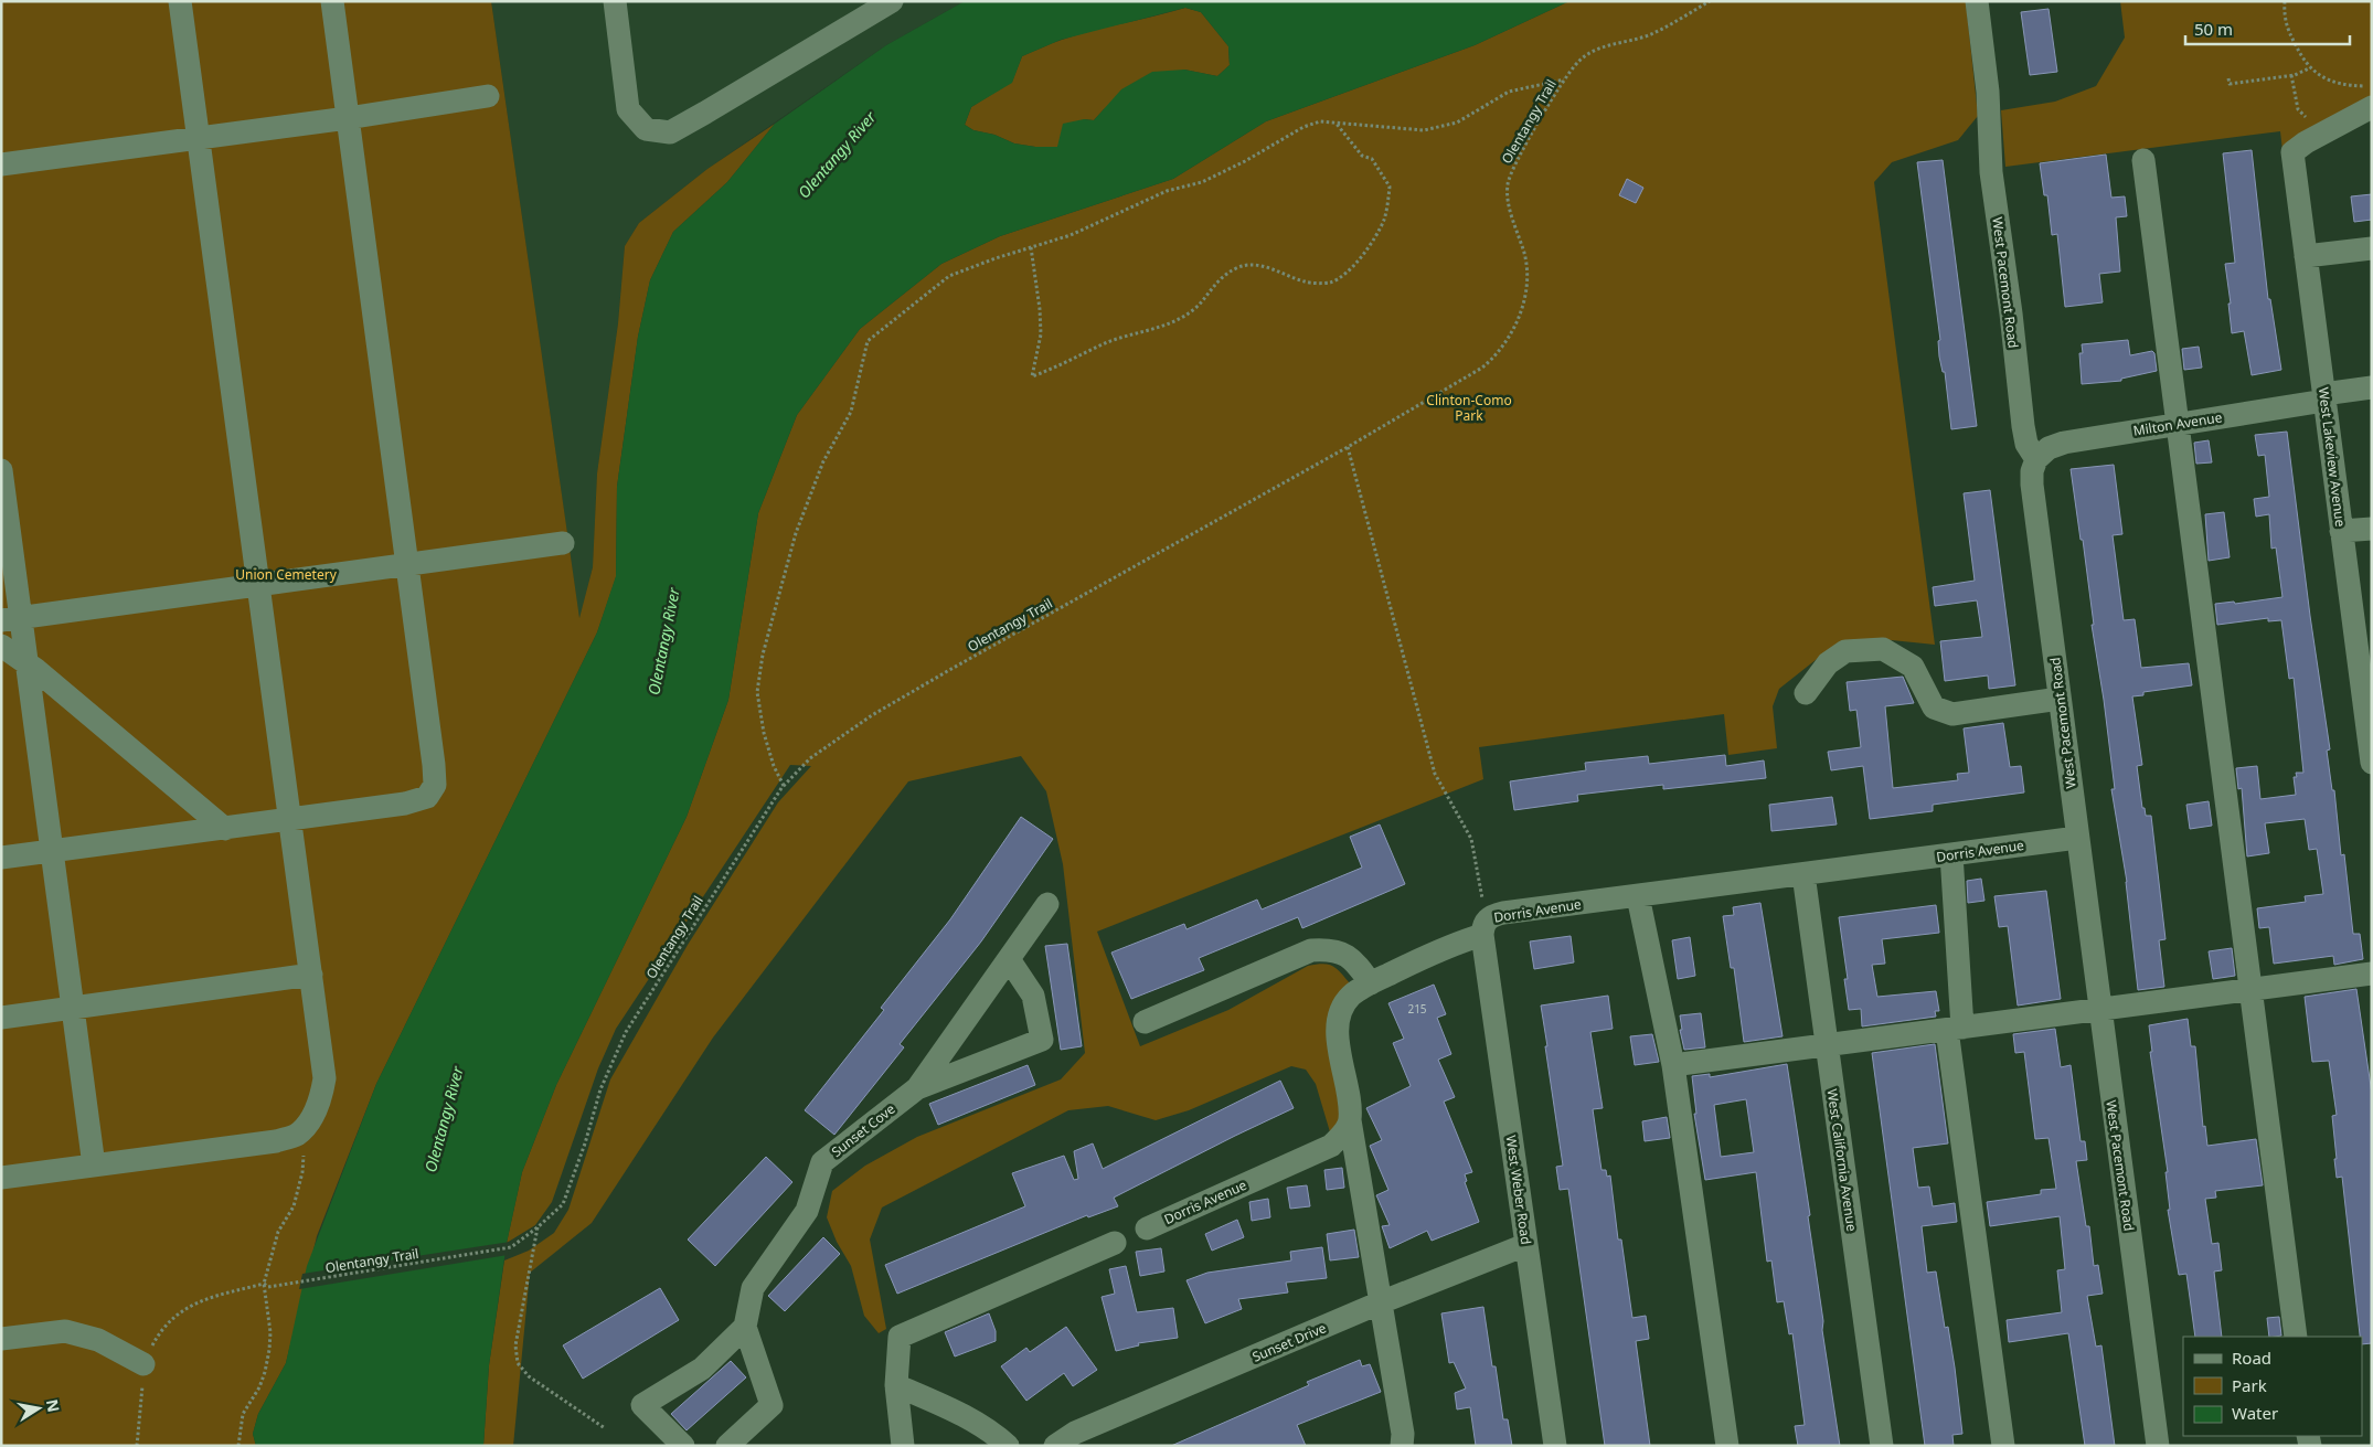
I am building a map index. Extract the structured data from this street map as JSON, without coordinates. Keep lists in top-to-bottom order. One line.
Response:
{"streets":{"street":["West Pacemont Road","Milton Avenue","West Lakeview Avenue","Dorris Avenue","Sunset Cove","West California Avenue","West Weber Road","Sunset Drive"],"path":["Olentangy Trail"]},"crossings":[["West Pacemont Road","Milton Avenue"],["West Pacemont Road","Dorris Avenue"],["Milton Avenue","West Lakeview Avenue"],["Dorris Avenue","West California Avenue"],["Dorris Avenue","West Weber Road"],["West Weber Road","Sunset Drive"]],"water":["Olentangy River"],"parks":["Clinton-Como Park","Union Cemetery"],"house_numbers":["215"],"legend":["Road","Park","Water"],"scale_bar":"50 m","north":"right"}
